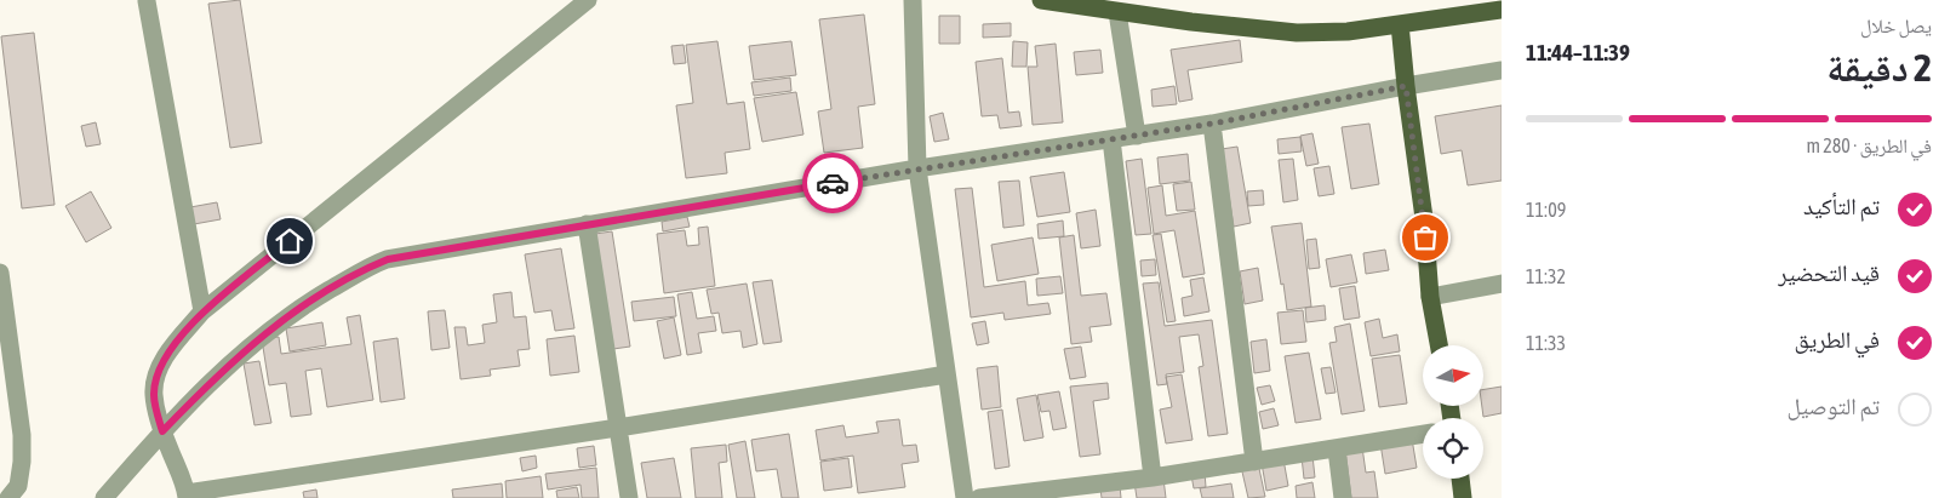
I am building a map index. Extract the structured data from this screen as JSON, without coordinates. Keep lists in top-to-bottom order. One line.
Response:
{"north":"right","page":{"heading":["2 دقيقة","يصل خلال","11:39–11:44"],"bar":"في الطريق · 280 m","list":[["تم التأكيد","11:09"],["قيد التحضير","11:32"],["في الطريق","11:33"],"تم التوصيل"]}}
